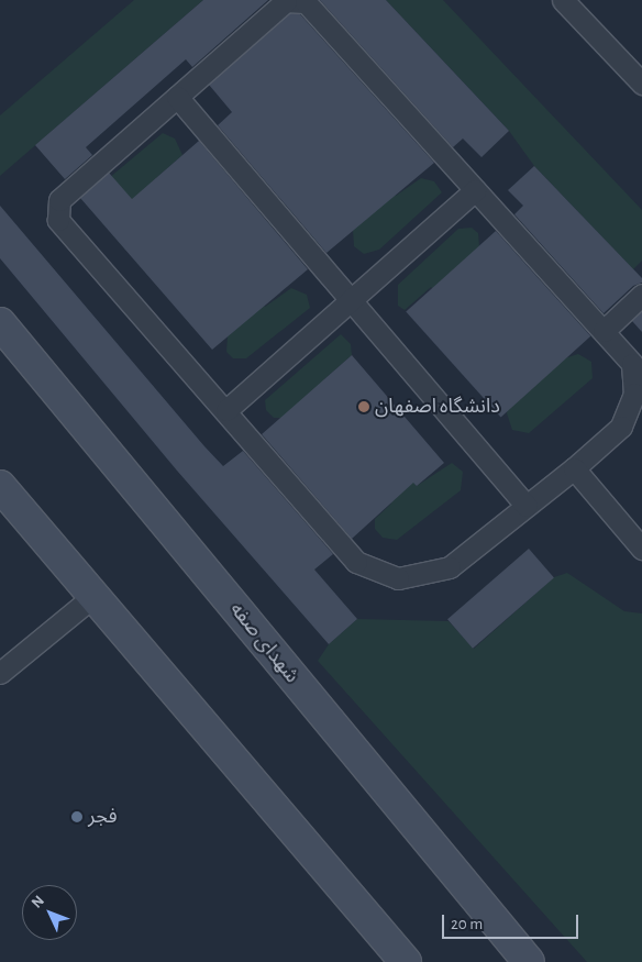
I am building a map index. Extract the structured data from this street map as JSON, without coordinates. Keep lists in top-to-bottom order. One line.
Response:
{"streets":{"main road":["شهدای صفه"]},"places":["دانشگاه اصفهان","فجر"],"scale_bar":"20 m","north":"top left"}
